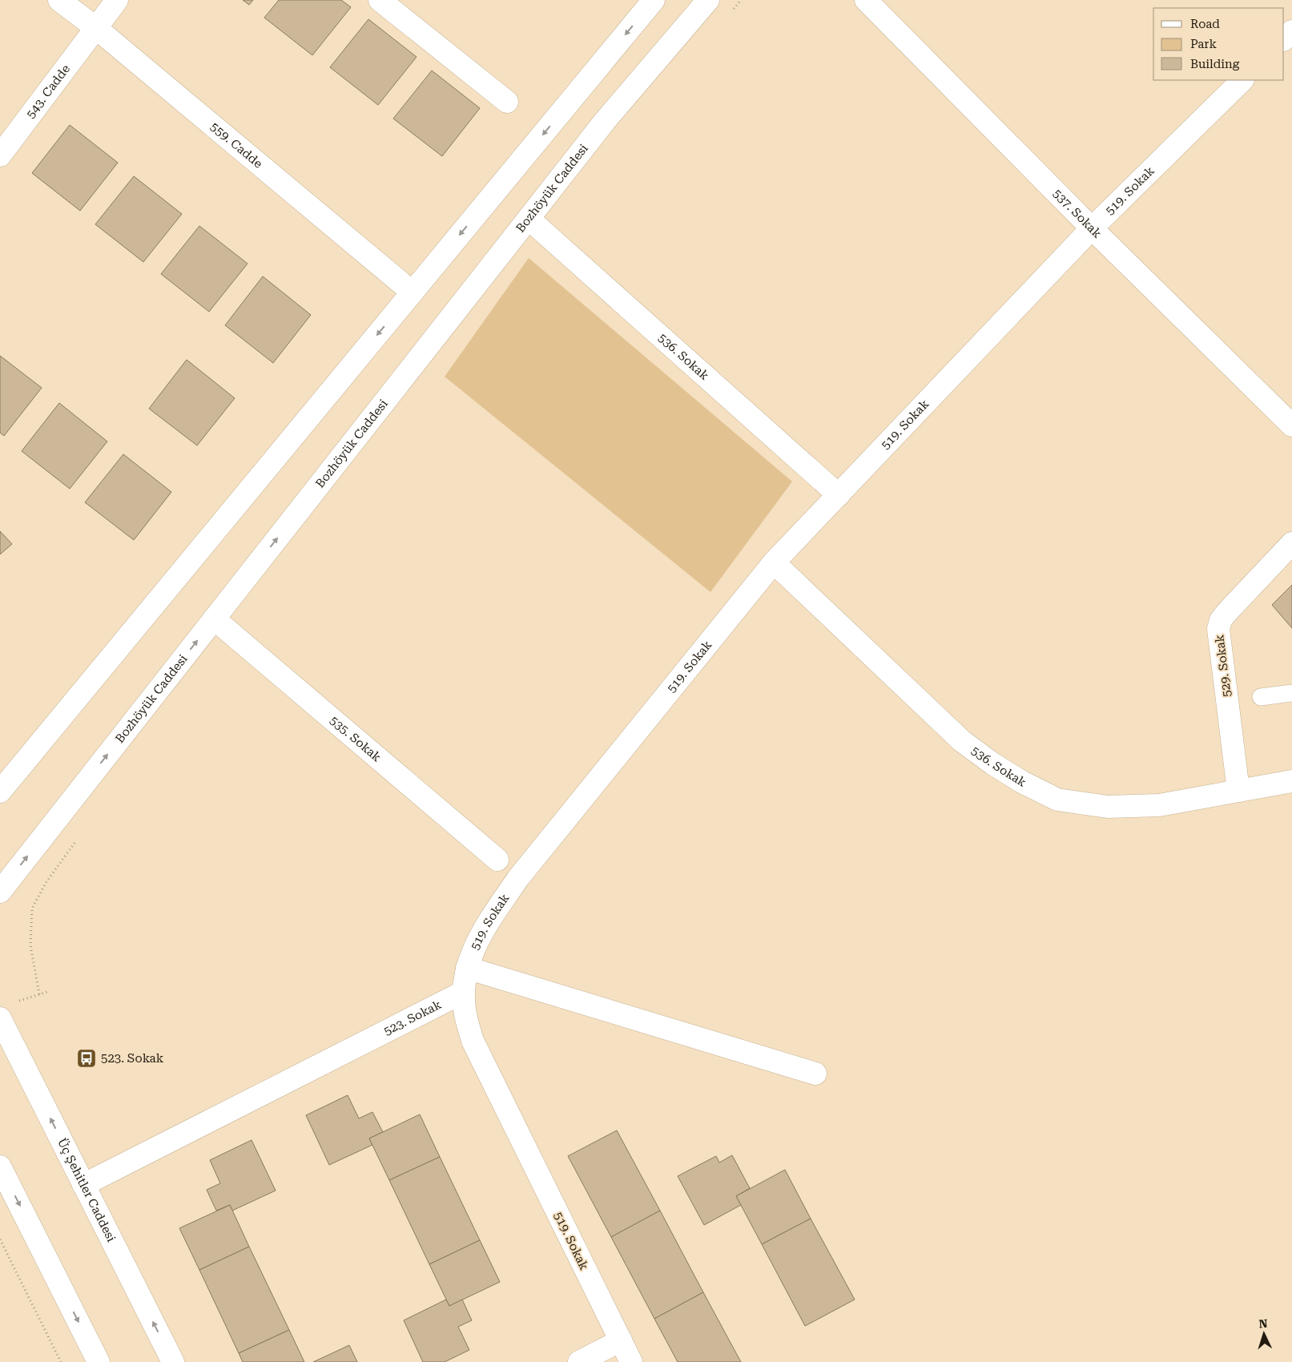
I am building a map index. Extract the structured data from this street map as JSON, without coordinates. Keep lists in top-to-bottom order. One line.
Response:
{"streets":{"street":["543. Cadde","559. Cadde","Bozhöyük Caddesi","519. Sokak","537. Sokak","536. Sokak","529. Sokak","535. Sokak","523. Sokak","Üç Şehitler Caddesi"]},"crossings":[["543. Cadde","559. Cadde"],["Bozhöyük Caddesi","536. Sokak"],["Bozhöyük Caddesi","535. Sokak"],["519. Sokak","537. Sokak"],["519. Sokak","536. Sokak"],["519. Sokak","523. Sokak"],["536. Sokak","529. Sokak"],["523. Sokak","Üç Şehitler Caddesi"]],"places":{"bus stop":["523. Sokak"]},"legend":["Road","Park","Building"],"north":"top"}
